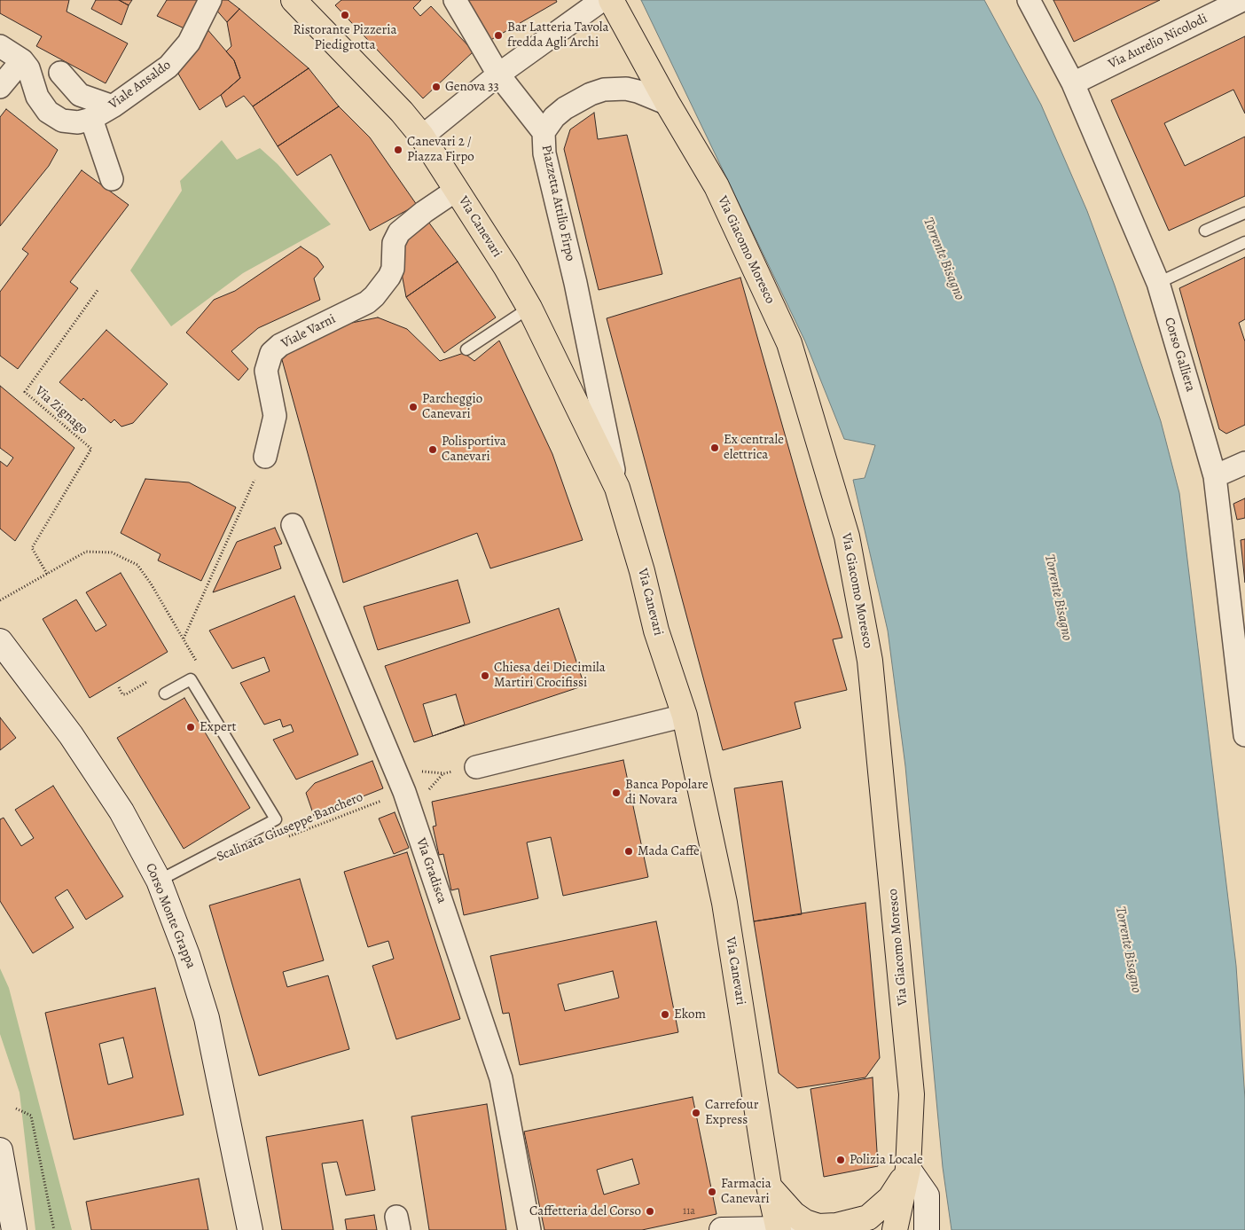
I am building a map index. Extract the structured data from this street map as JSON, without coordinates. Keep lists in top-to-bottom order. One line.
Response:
{"streets":{"main road":["Via Canevari","Via Giacomo Moresco"],"street":["Via Aurelio Nicolodi","Viale Ansaldo","Piazzetta Attilio Firpo","Viale Varni","Corso Galliera","Via Gradisca","Corso Monte Grappa"],"path":["Via Zignago","Scalinata Giuseppe Banchero"]},"crossings":[["Via Aurelio Nicolodi","Corso Galliera"],["Piazzetta Attilio Firpo","Via Canevari"],["Piazzetta Attilio Firpo","Via Giacomo Moresco"],["Via Canevari","Viale Varni"],["Scalinata Giuseppe Banchero","Via Gradisca"]],"water":["Torrente Bisagno"],"places":["Ristorante Pizzeria Piedigrotta","Bar Latteria Tavola fredda Agli Archi","Genova 33","Canevari 2 / Piazza Firpo","Parcheggio Canevari","Ex centrale elettrica","Polisportiva Canevari","Chiesa dei Diecimila Martiri Crocifissi","Expert","Banca Popolare di Novara","Mada Caffè","Ekom","Carrefour Express","Polizia Locale","Farmacia Canevari","Caffetteria del Corso"],"house_numbers":["11a"]}
